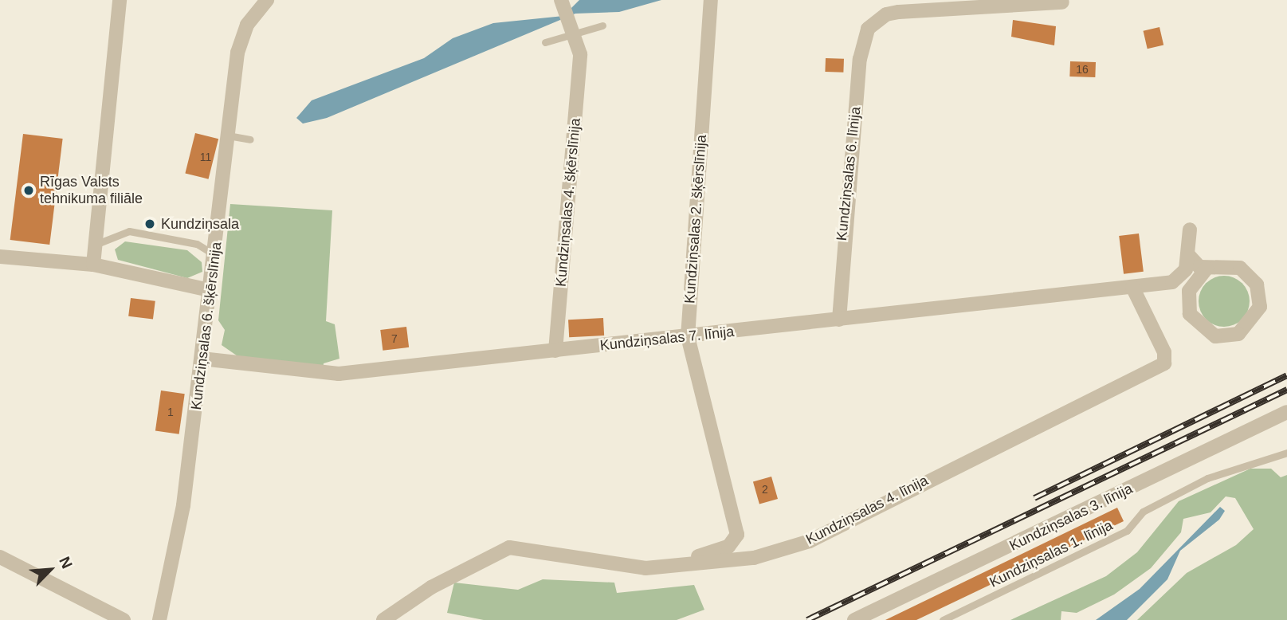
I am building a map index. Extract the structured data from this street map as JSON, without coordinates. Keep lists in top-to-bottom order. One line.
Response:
{"streets":{"street":["Kundziņsalas 6. līnija","Kundziņsalas 4. šķērslīnija","Kundziņsalas 2. šķērslīnija","Kundziņsalas 6. šķērslīnija","Kundziņsalas 7. līnija","Kundziņsalas 4. līnija","Kundziņsalas 3. līnija"],"lane":["Kundziņsalas 1. līnija"]},"crossings":[["Kundziņsalas 6. līnija","Kundziņsalas 7. līnija"],["Kundziņsalas 4. šķērslīnija","Kundziņsalas 7. līnija"],["Kundziņsalas 2. šķērslīnija","Kundziņsalas 7. līnija"],["Kundziņsalas 2. šķērslīnija","Kundziņsalas 4. līnija"],["Kundziņsalas 6. šķērslīnija","Kundziņsalas 7. līnija"],["Kundziņsalas 7. līnija","Kundziņsalas 4. līnija"]],"places":["Rīgas Valsts tehnikuma filiāle","Kundziņsala"],"house_numbers":["16","11","7","1","2"],"north":"top right"}
